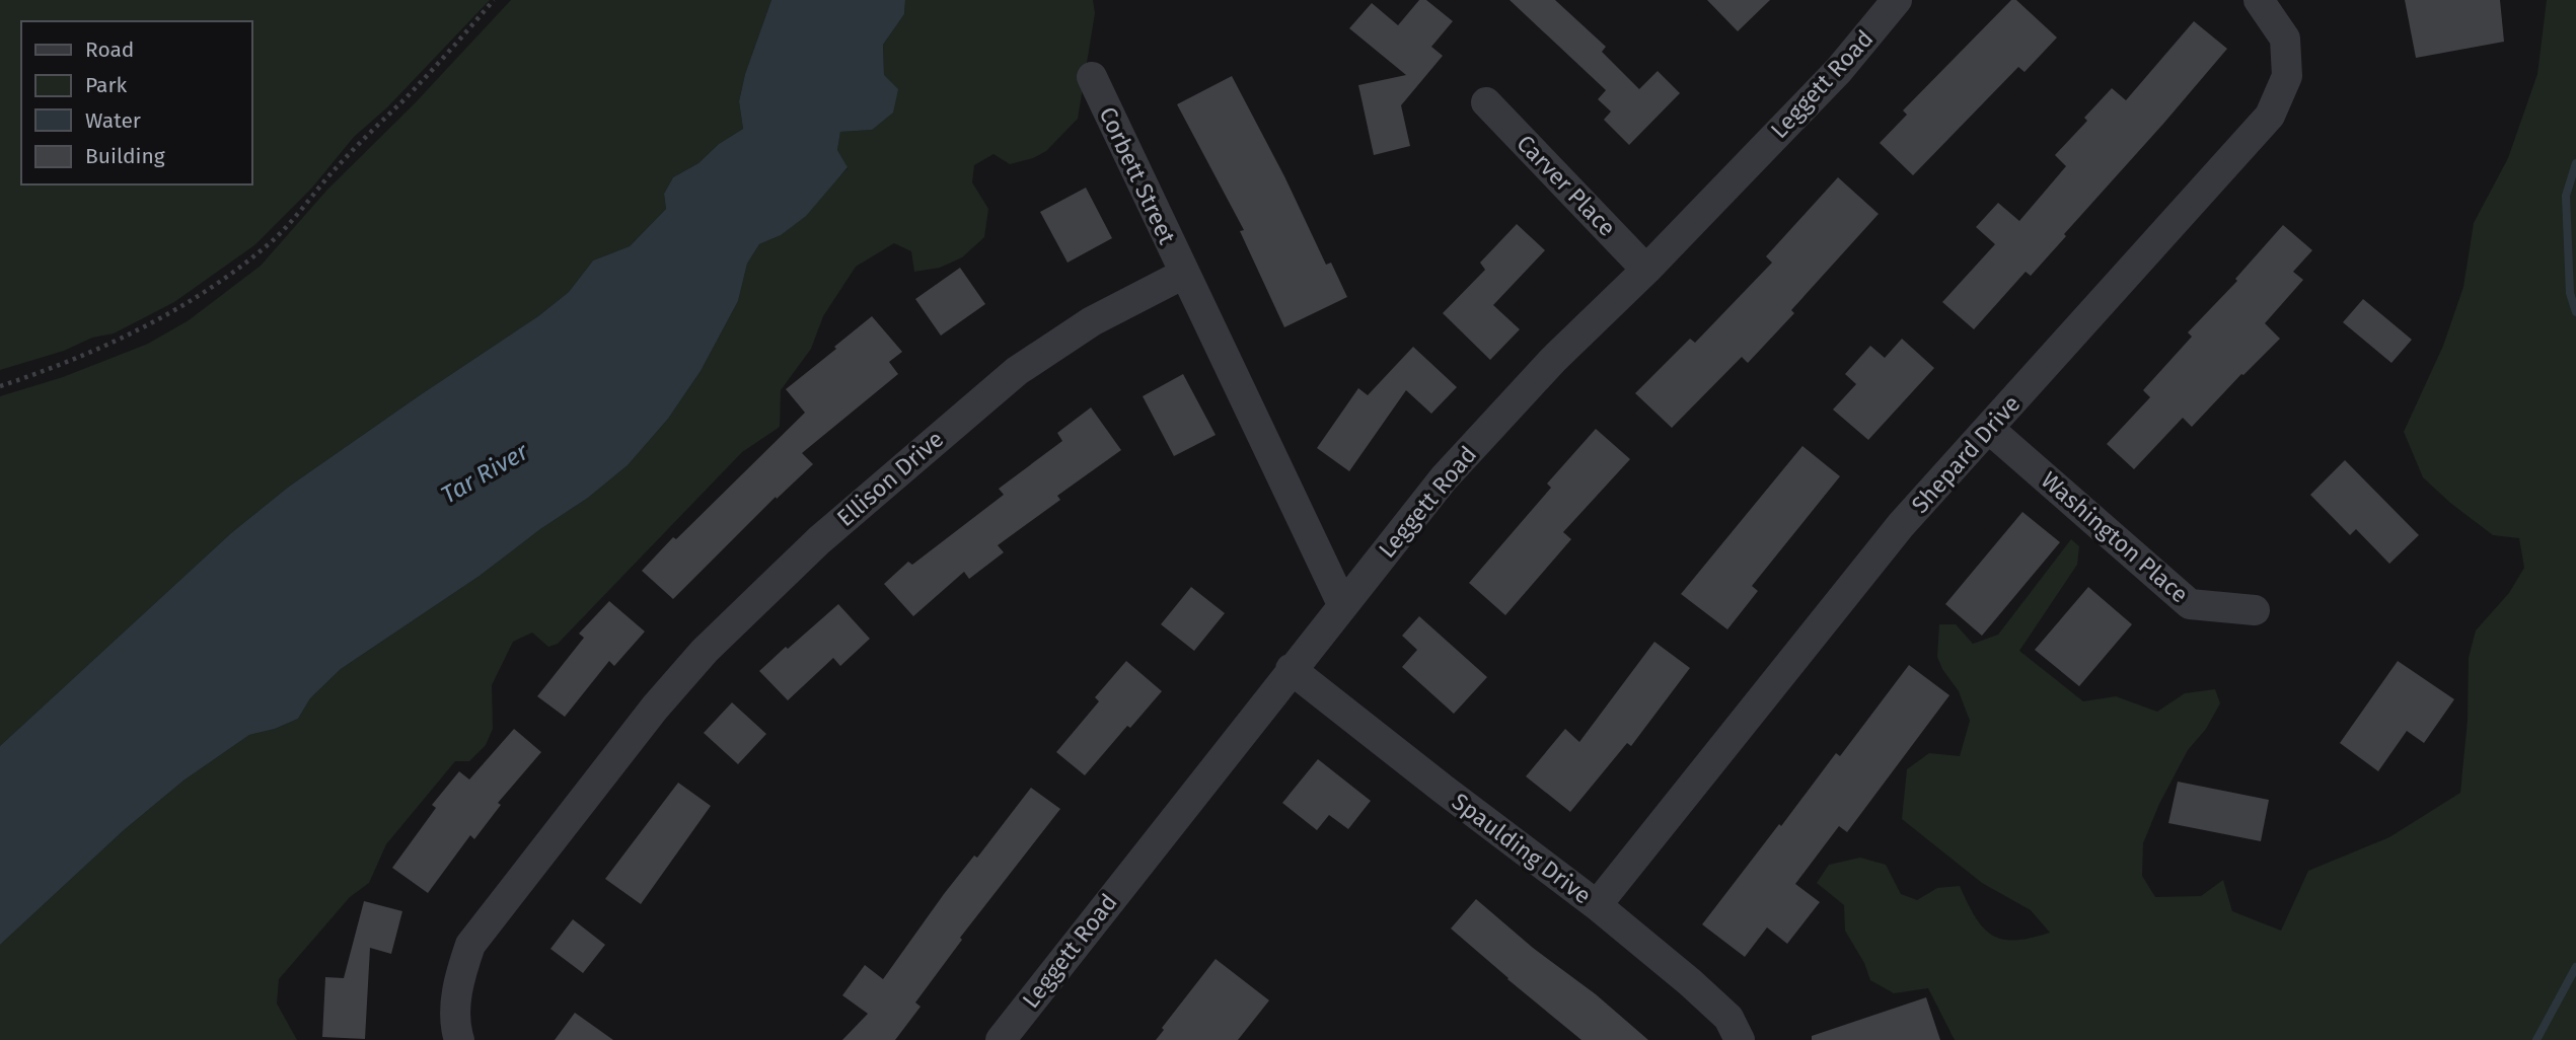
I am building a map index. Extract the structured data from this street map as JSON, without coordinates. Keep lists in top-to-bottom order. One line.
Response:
{"streets":{"street":["Leggett Road","Corbett Street","Carver Place","Shepard Drive","Ellison Drive","Washington Place","Spaulding Drive"]},"crossings":[["Leggett Road","Carver Place"],["Leggett Road","Spaulding Drive"],["Corbett Street","Ellison Drive"],["Shepard Drive","Washington Place"],["Shepard Drive","Spaulding Drive"]],"water":["Tar River"],"legend":["Road","Park","Water","Building"]}
